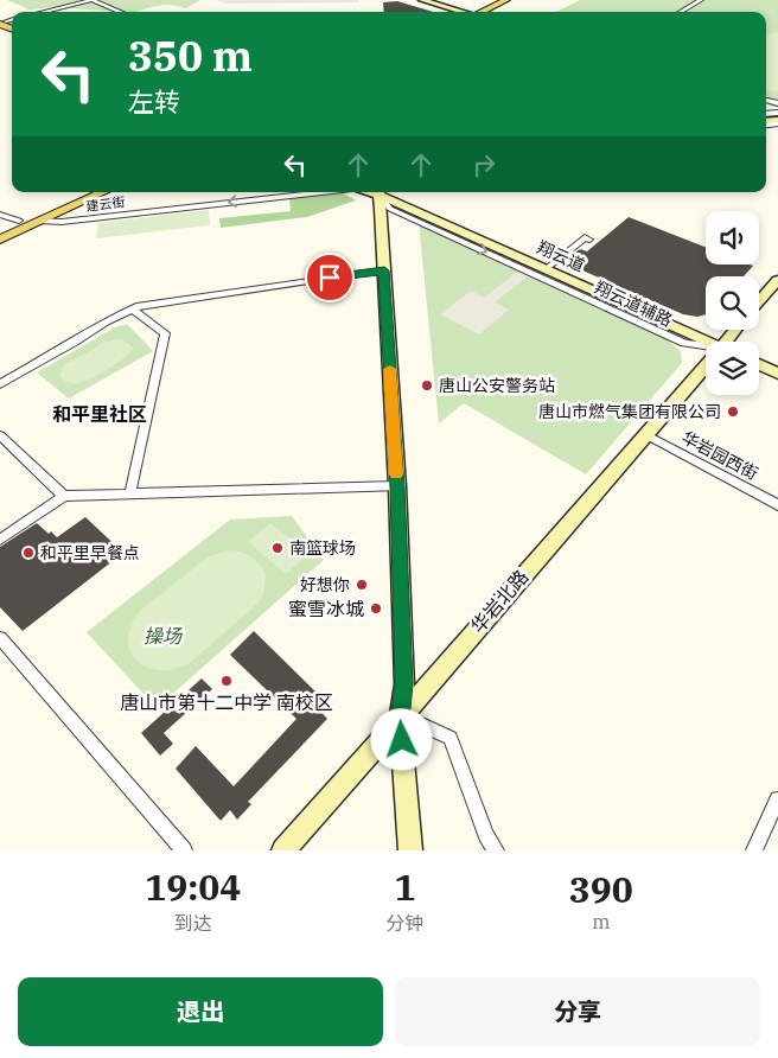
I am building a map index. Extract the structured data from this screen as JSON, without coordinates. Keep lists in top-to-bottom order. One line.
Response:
{"streets":{"street":["建云街","翔云道","翔云道辅路","华岩园西街","华岩北路"]},"crossings":[["华岩园西街","华岩北路"]],"one_way":["翔云道辅路"],"districts":["和平里社区"],"parks":["操场"],"places":["唐山公安警务站","唐山市燃气集团有限公司","南篮球场","和平里早餐点","好想你","蜜雪冰城","唐山市第十二中学 南校区"],"page":{"turn":["350 m","左转"],"eta":["19:04","到达","1","分钟","390","m"],"buttons":["退出","分享"]}}
